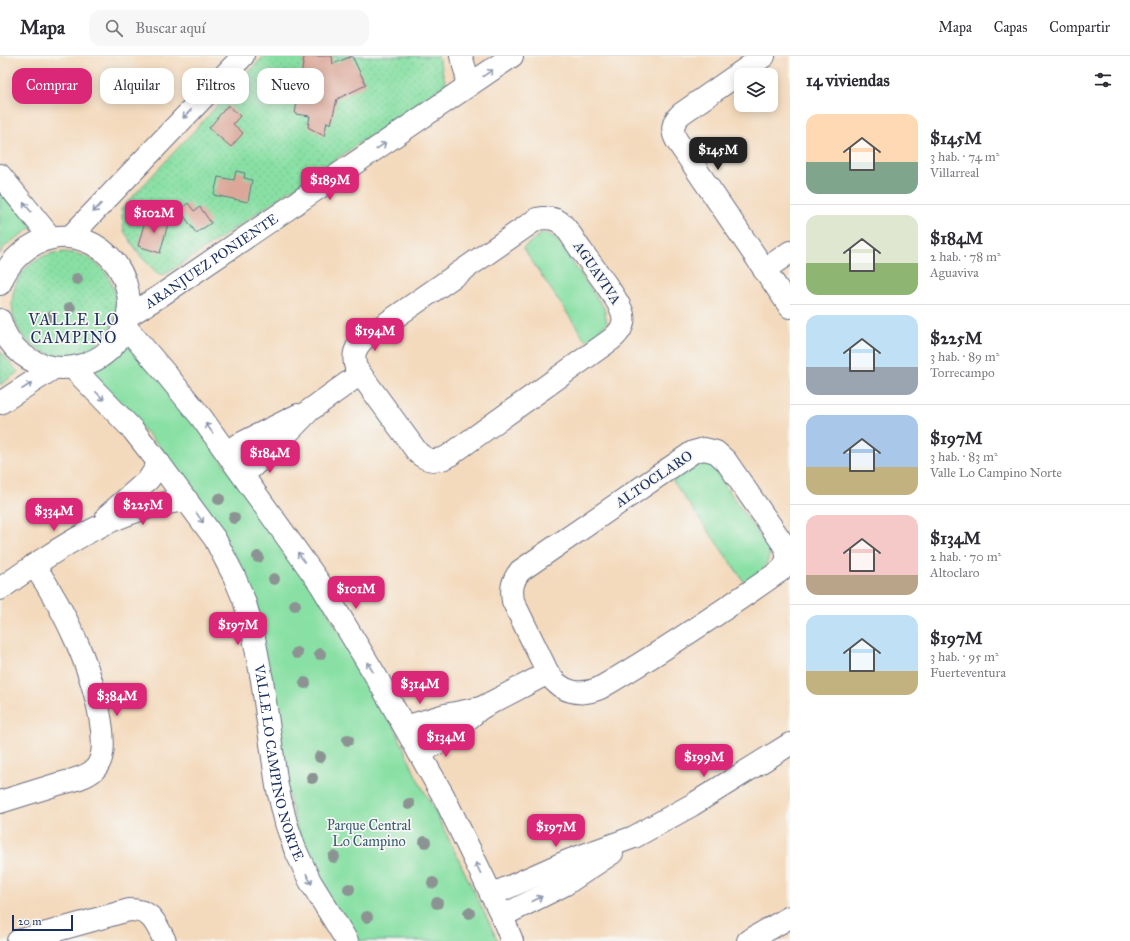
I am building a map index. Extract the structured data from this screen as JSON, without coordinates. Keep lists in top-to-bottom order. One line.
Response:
{"streets":{"street":["ARANJUEZ PONIENTE","AGUAVIVA","ALTOCLARO","VALLE LO CAMPINO NORTE"]},"districts":["VALLE LO CAMPINO"],"parks":["Parque Central Lo Campino"],"scale_bar":"20 m","page":{"header":"Mapa","search":"Buscar aquí","nav":["Mapa","Capas","Compartir"],"heading":"14 viviendas","chip":["Comprar","Alquilar","Filtros","Nuevo"],"list":[{"name":"$145M","note":"3 hab. · 74 m² · Villarreal"},{"name":"$184M","note":"2 hab. · 78 m² · Aguaviva"},{"name":"$225M","note":"3 hab. · 89 m² · Torrecampo"},{"name":"$197M","note":"3 hab. · 83 m² · Valle Lo Campino Norte"},{"name":"$134M","note":"2 hab. · 70 m² · Altoclaro"},{"name":"$197M","note":"3 hab. · 95 m² · Fuerteventura"}],"price":["$145M","$189M","$102M","$194M","$184M","$225M","$334M","$101M","$197M","$314M","$384M","$134M","$199M","$197M"],"scale":"20 m"}}
